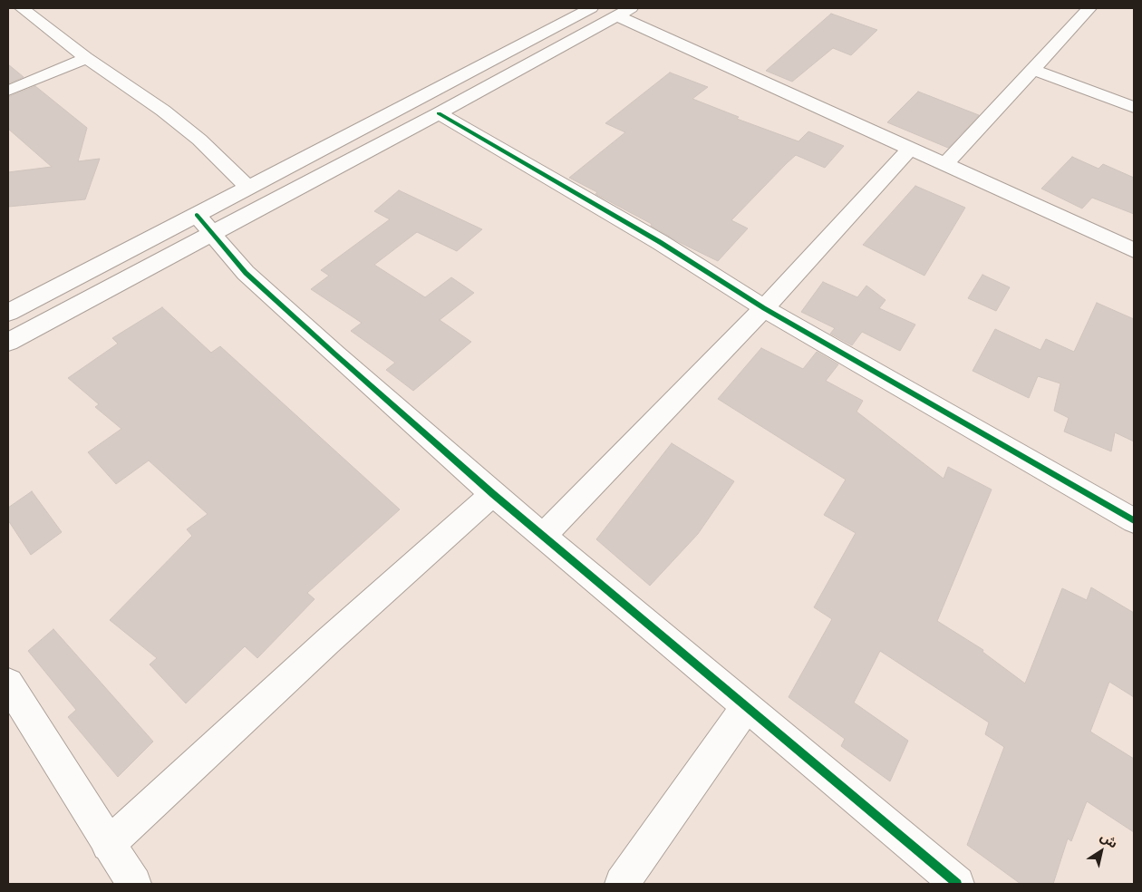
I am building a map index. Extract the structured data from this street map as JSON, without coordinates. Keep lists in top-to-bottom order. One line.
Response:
{"north":"top right"}
